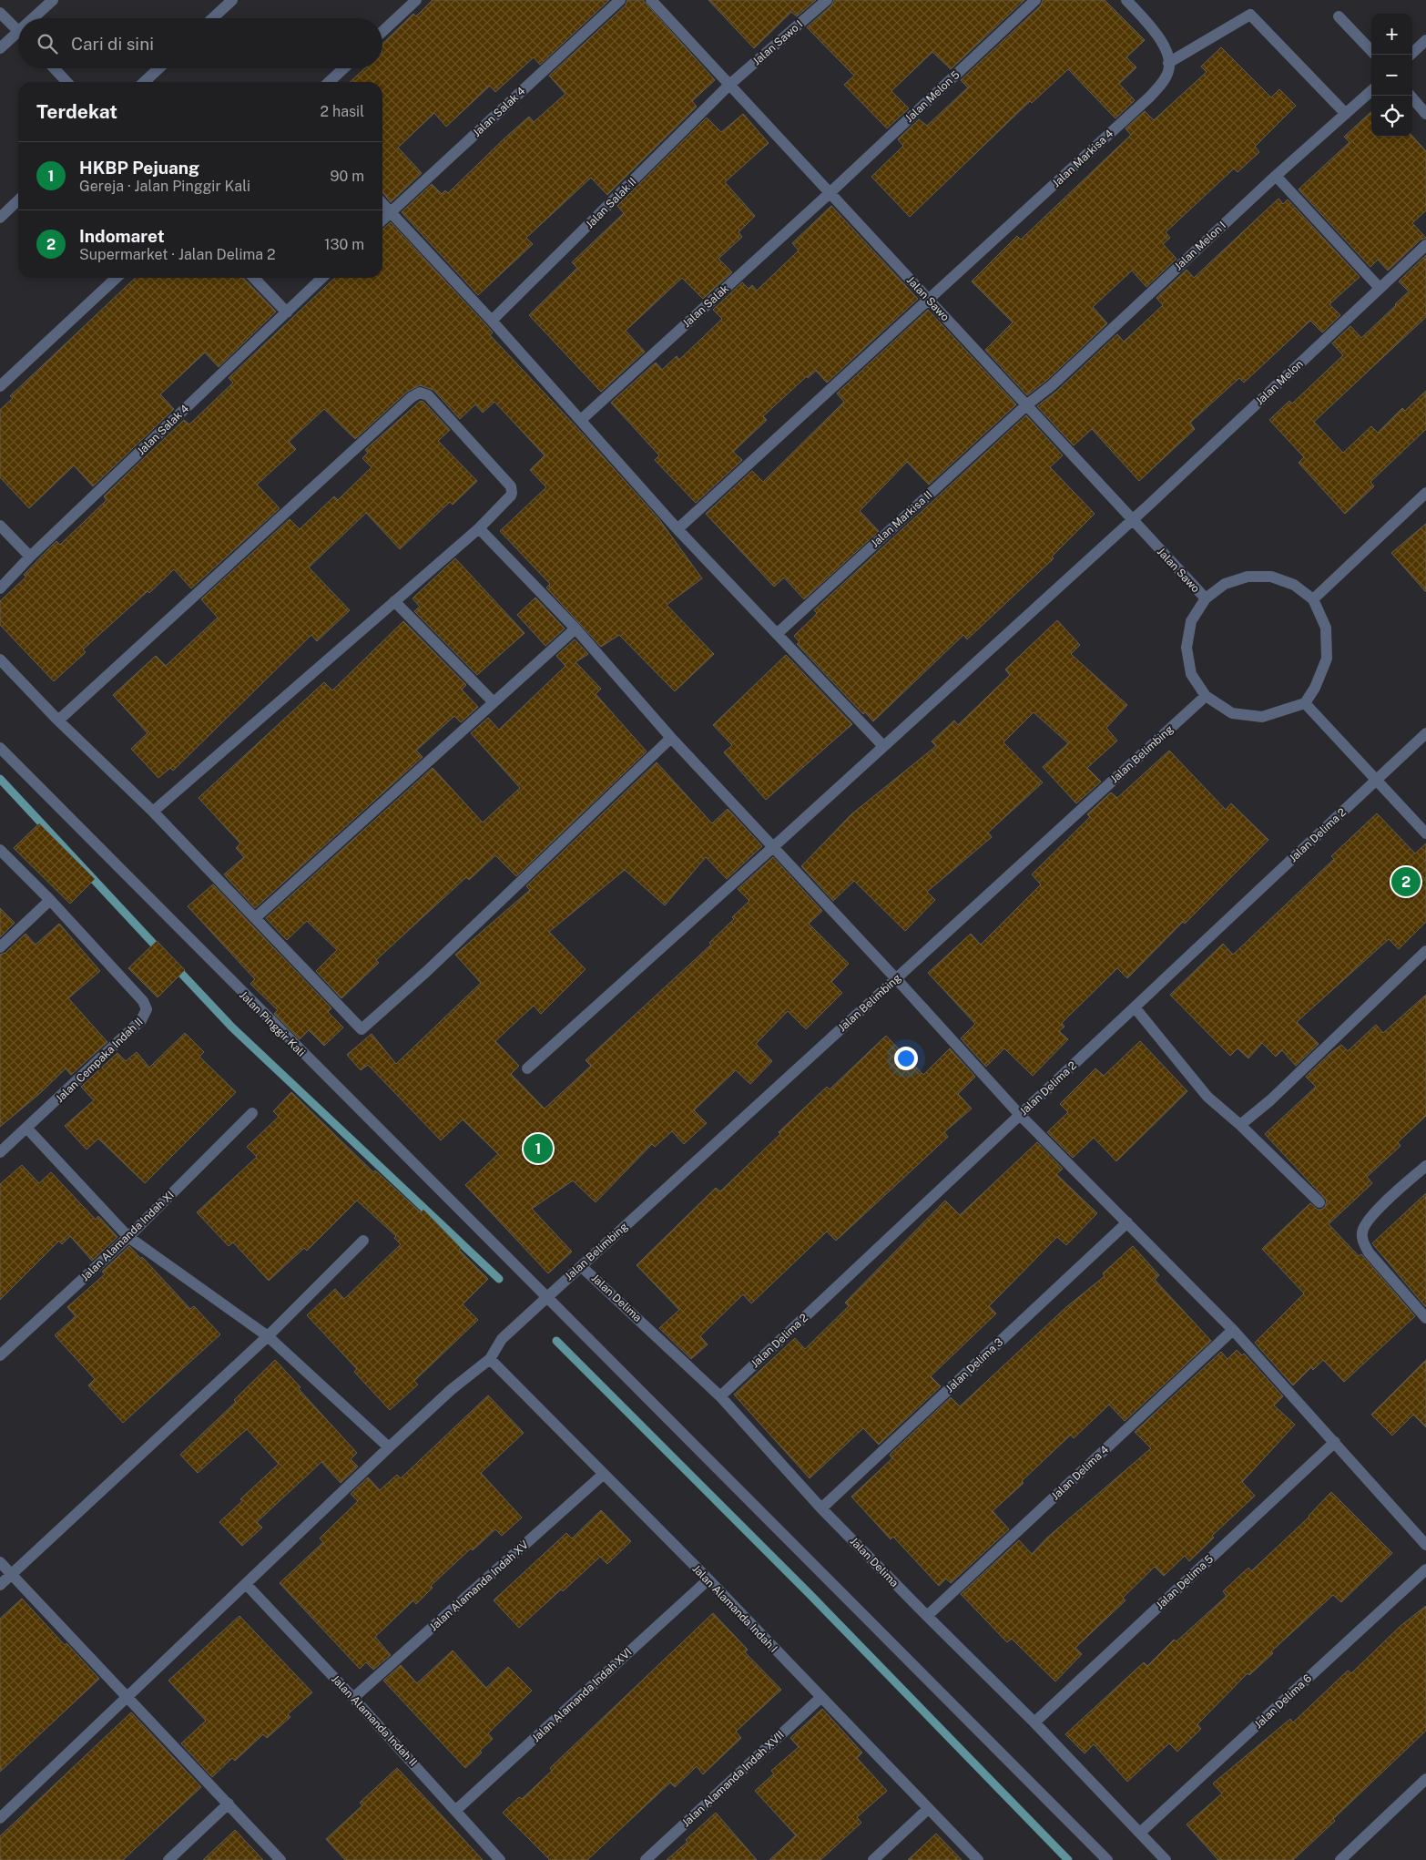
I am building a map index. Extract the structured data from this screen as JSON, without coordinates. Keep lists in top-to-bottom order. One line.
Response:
{"streets":{"street":["Jalan Sawo I","Jalan Melon 5","Jalan Salak 4","Jalan Markisa 4","Jalan Salak II","Jalan Melon I","Jalan Sawo","Jalan Salak","Jalan Melon","Jalan Markisa II","Jalan Belimbing","Jalan Delima 2","Jalan Pinggir Kali","Jalan Cempaka Indah II","Jalan Alamanda Indah XI","Jalan Delima","Jalan Delima 3","Jalan Delima 4","Jalan Delima 5","Jalan Alamanda Indah XV","Jalan Alamanda Indah I","Jalan Alamanda Indah XVI","Jalan Delima 6","Jalan Alamanda Indah II","Jalan Alamanda Indah XVII"]},"crossings":[["Jalan Sawo I","Jalan Salak II"],["Jalan Sawo I","Jalan Sawo"],["Jalan Melon 5","Jalan Sawo"],["Jalan Melon 5","Jalan Salak"],["Jalan Markisa 4","Jalan Sawo"],["Jalan Salak II","Jalan Sawo"],["Jalan Melon I","Jalan Sawo"],["Jalan Melon I","Jalan Markisa II"],["Jalan Sawo","Jalan Salak"],["Jalan Sawo","Jalan Melon"],["Jalan Sawo","Jalan Markisa II"],["Jalan Sawo","Jalan Belimbing"],["Jalan Belimbing","Jalan Pinggir Kali"],["Jalan Belimbing","Jalan Delima"],["Jalan Belimbing","Jalan Alamanda Indah I"],["Jalan Delima 2","Jalan Delima"],["Jalan Delima","Jalan Delima 3"],["Jalan Delima","Jalan Delima 4"],["Jalan Delima","Jalan Delima 5"],["Jalan Delima","Jalan Delima 6"],["Jalan Alamanda Indah XV","Jalan Alamanda Indah I"],["Jalan Alamanda Indah XV","Jalan Alamanda Indah II"],["Jalan Alamanda Indah I","Jalan Alamanda Indah XVI"],["Jalan Alamanda Indah I","Jalan Alamanda Indah XVII"],["Jalan Alamanda Indah XVI","Jalan Alamanda Indah II"]],"page":{"map_buttons":["+","−"],"search":"Cari di sini","heading":["Terdekat","2 hasil"],"list":[{"mark":"1","name":"HKBP Pejuang","note":"Gereja · Jalan Pinggir Kali","value":"90 m"},{"mark":"2","name":"Indomaret","note":"Supermarket · Jalan Delima 2","value":"130 m"}],"pins":["2","1"]}}
